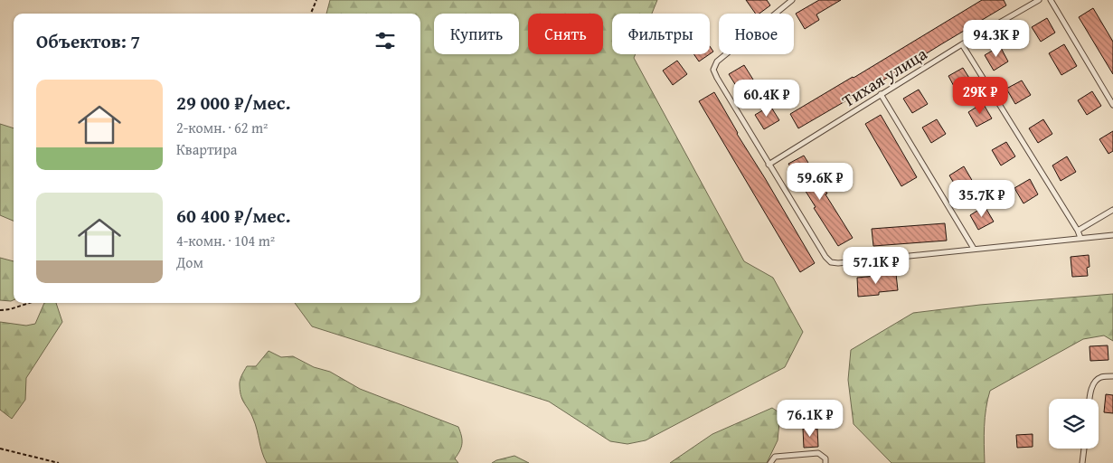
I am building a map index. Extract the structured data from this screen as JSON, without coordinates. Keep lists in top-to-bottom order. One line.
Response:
{"streets":{"lane":["Тихая улица"]},"page":{"chip":["Купить","Снять","Фильтры","Новое"],"heading":"Объектов: 7","price":["94.3K ₽","29K ₽","60.4K ₽","59.6K ₽","35.7K ₽","57.1K ₽","76.1K ₽"],"list":[{"name":"29 000 ₽/мес.","note":"2-комн. · 62 m² · Квартира"},{"name":"60 400 ₽/мес.","note":"4-комн. · 104 m² · Дом"}]}}
